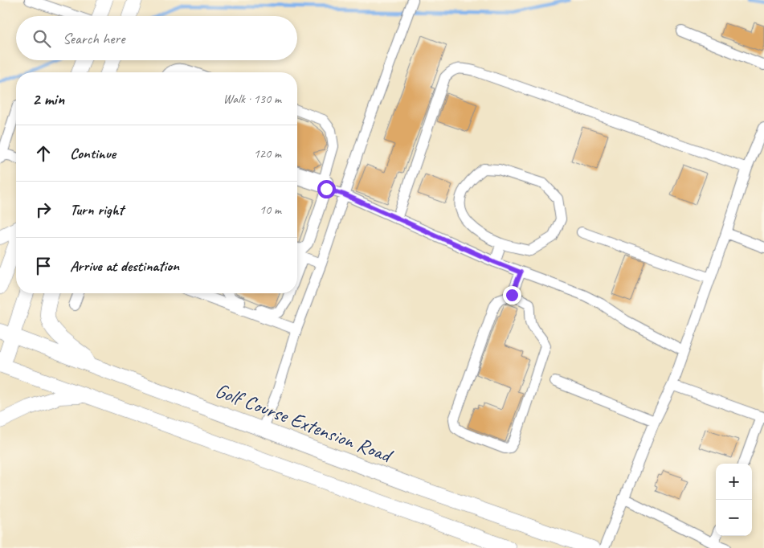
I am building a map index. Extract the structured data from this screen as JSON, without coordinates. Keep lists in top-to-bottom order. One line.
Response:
{"streets":{"main road":["Golf Course Extension Road"]},"page":{"search":"Search here","heading":["2 min","Walk · 130 m"],"list":[["Continue","120 m"],["Turn right","10 m"],"Arrive at destination"],"map_buttons":["+","−"]}}
